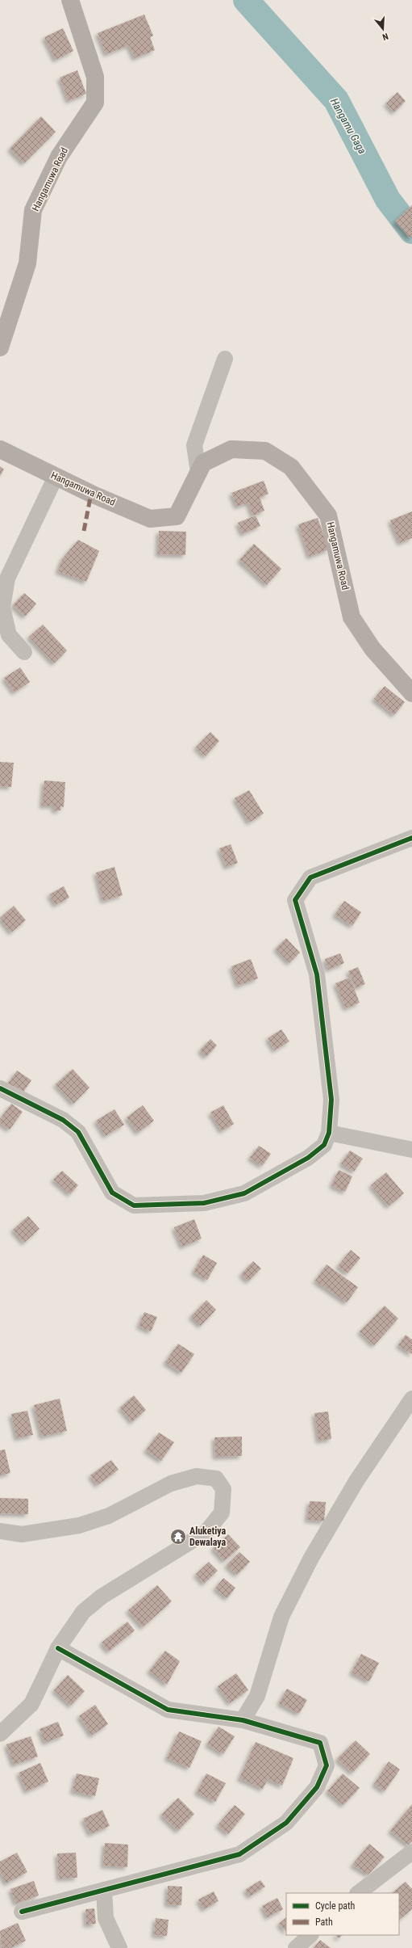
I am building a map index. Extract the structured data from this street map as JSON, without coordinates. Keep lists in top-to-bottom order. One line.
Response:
{"streets":{"street":["Hangamuwa Road"]},"water":["Hangamu Gaga"],"places":{"temple":["Aluketiya Dewalaya"]},"legend":["Cycle path","Path"],"north":"bottom"}
